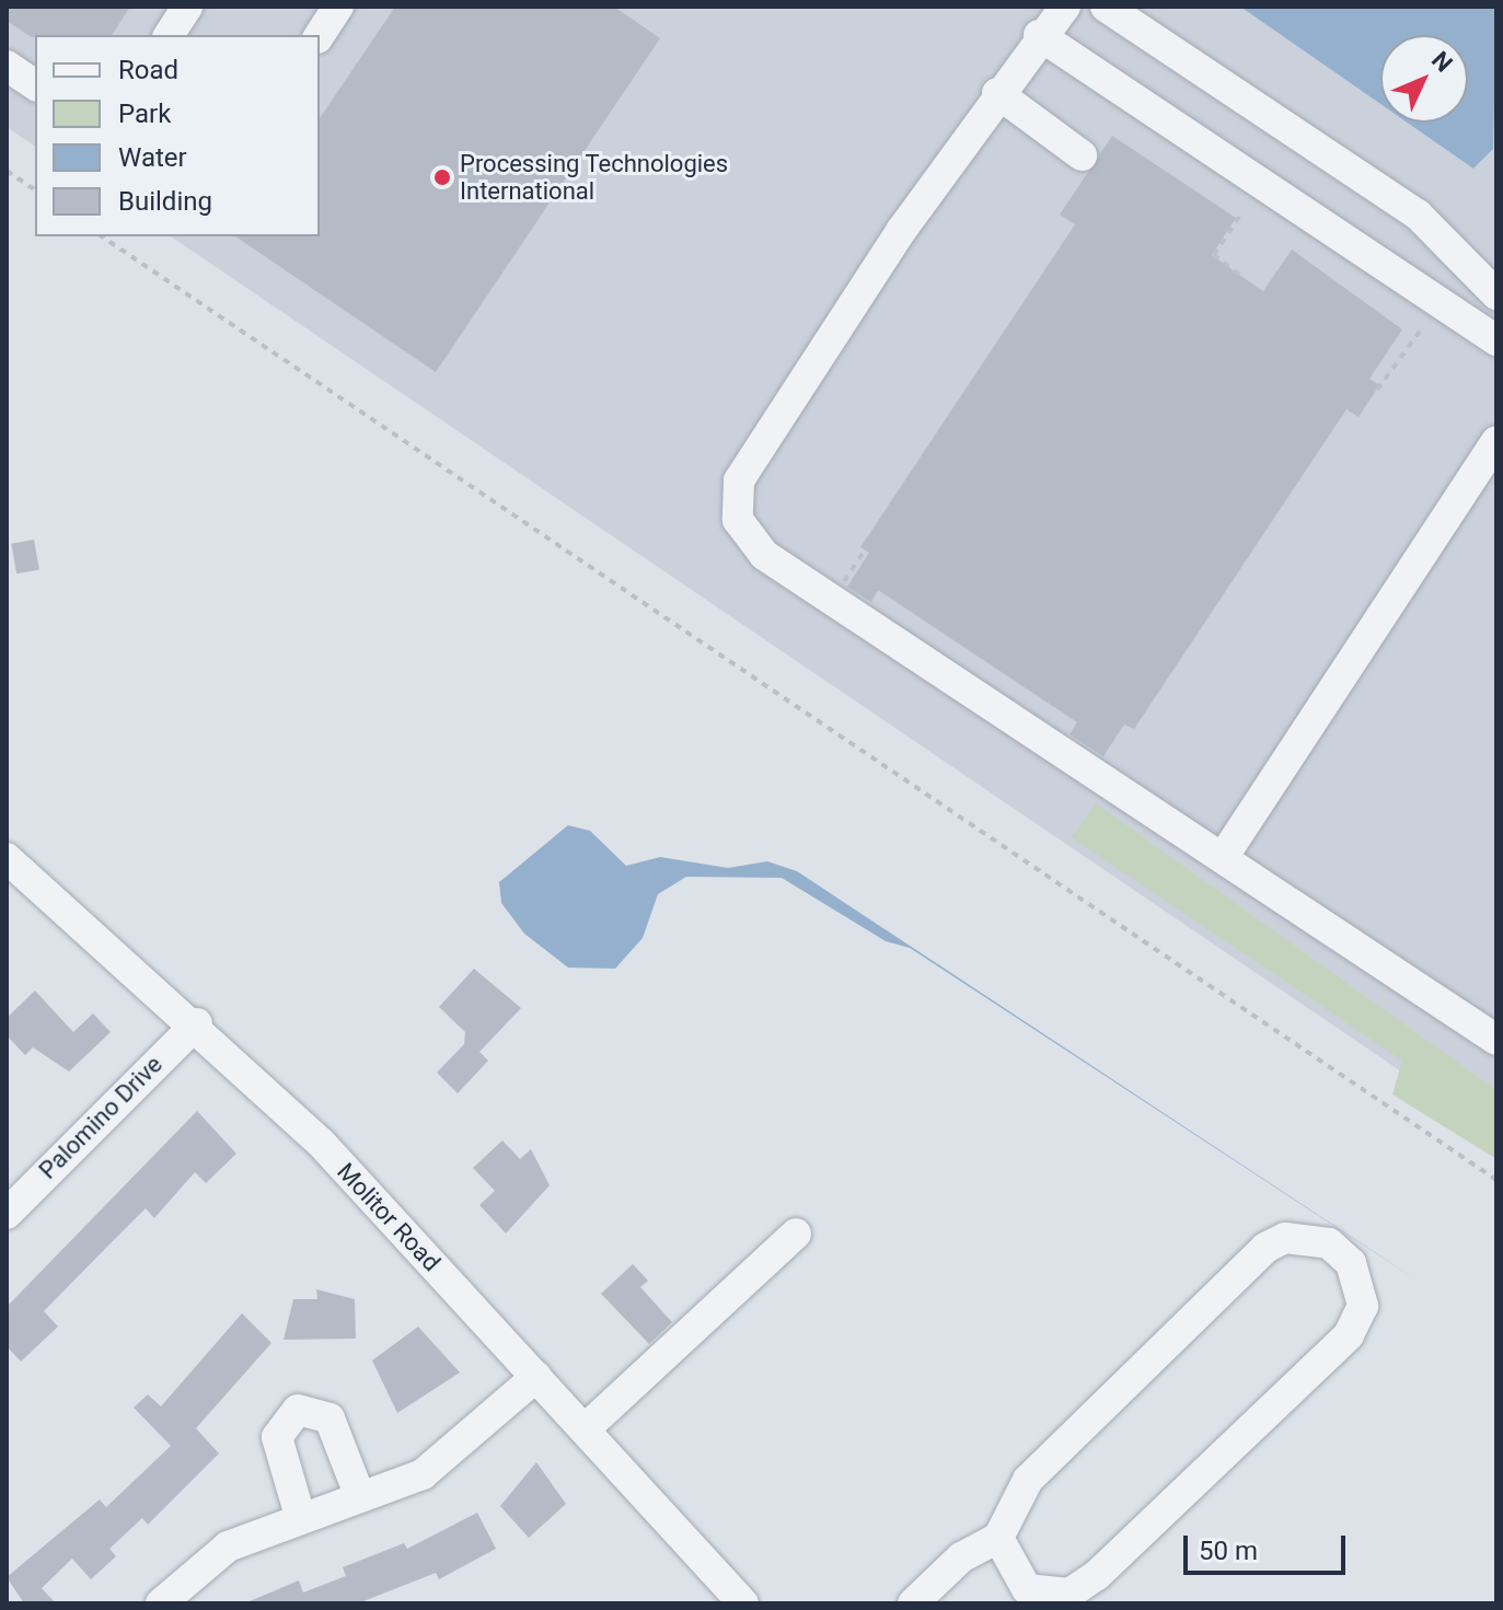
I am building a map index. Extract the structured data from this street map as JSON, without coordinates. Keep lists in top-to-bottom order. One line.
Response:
{"streets":{"street":["Palomino Drive","Molitor Road"]},"crossings":[["Palomino Drive","Molitor Road"]],"places":["Processing Technologies International"],"legend":["Road","Park","Water","Building"],"scale_bar":"50 m","north":"top right"}
